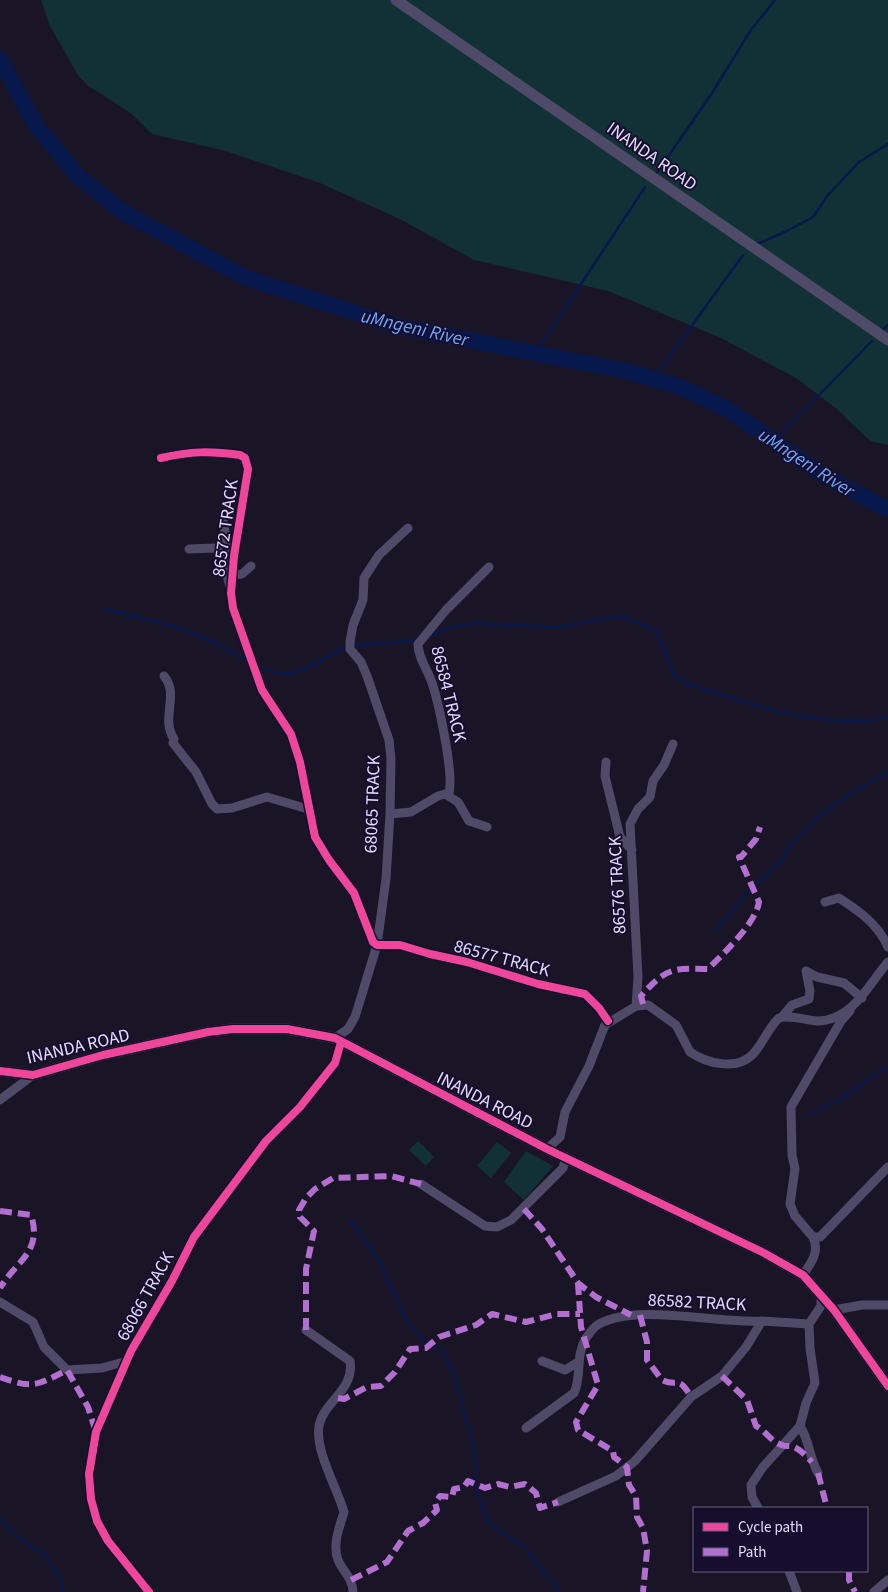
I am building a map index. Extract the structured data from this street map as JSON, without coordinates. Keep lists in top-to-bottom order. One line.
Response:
{"streets":{"street":["INANDA ROAD","86572 TRACK","86584 TRACK","68065 TRACK","86576 TRACK","86577 TRACK","68066 TRACK","86582 TRACK"]},"crossings":[["INANDA ROAD","68065 TRACK"],["INANDA ROAD","68066 TRACK"],["86572 TRACK","68065 TRACK"],["86572 TRACK","86577 TRACK"],["68065 TRACK","86577 TRACK"],["68065 TRACK","68066 TRACK"]],"water":["uMngeni River"],"legend":["Cycle path","Path"]}
